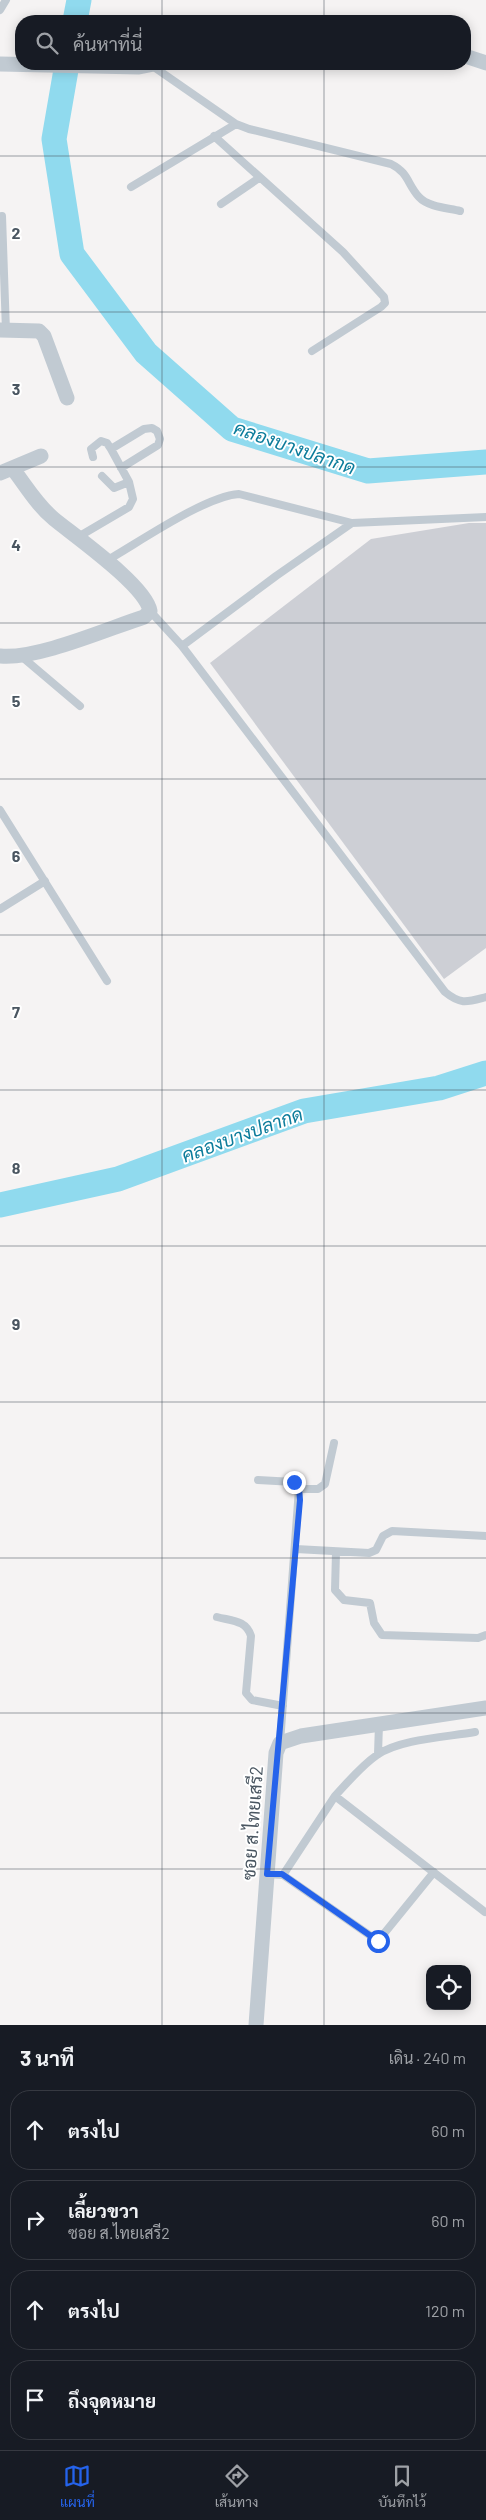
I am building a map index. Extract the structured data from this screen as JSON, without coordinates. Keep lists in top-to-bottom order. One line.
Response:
{"streets":{"street":["ซอย ส.ไทยเสรี2"]},"water":["คลองบางปลากด"],"page":{"search":"ค้นหาที่นี่","heading":["3 นาที","เดิน · 240 m"],"list":[["ตรงไป","60 m"],["เลี้ยวขวา","ซอย ส.ไทยเสรี2","60 m"],["ตรงไป","120 m"],"ถึงจุดหมาย"],"nav":["แผนที่","เส้นทาง","บันทึกไว้"]},"grid":{"rows":["2","3","4","5","6","7","8","9"]}}
